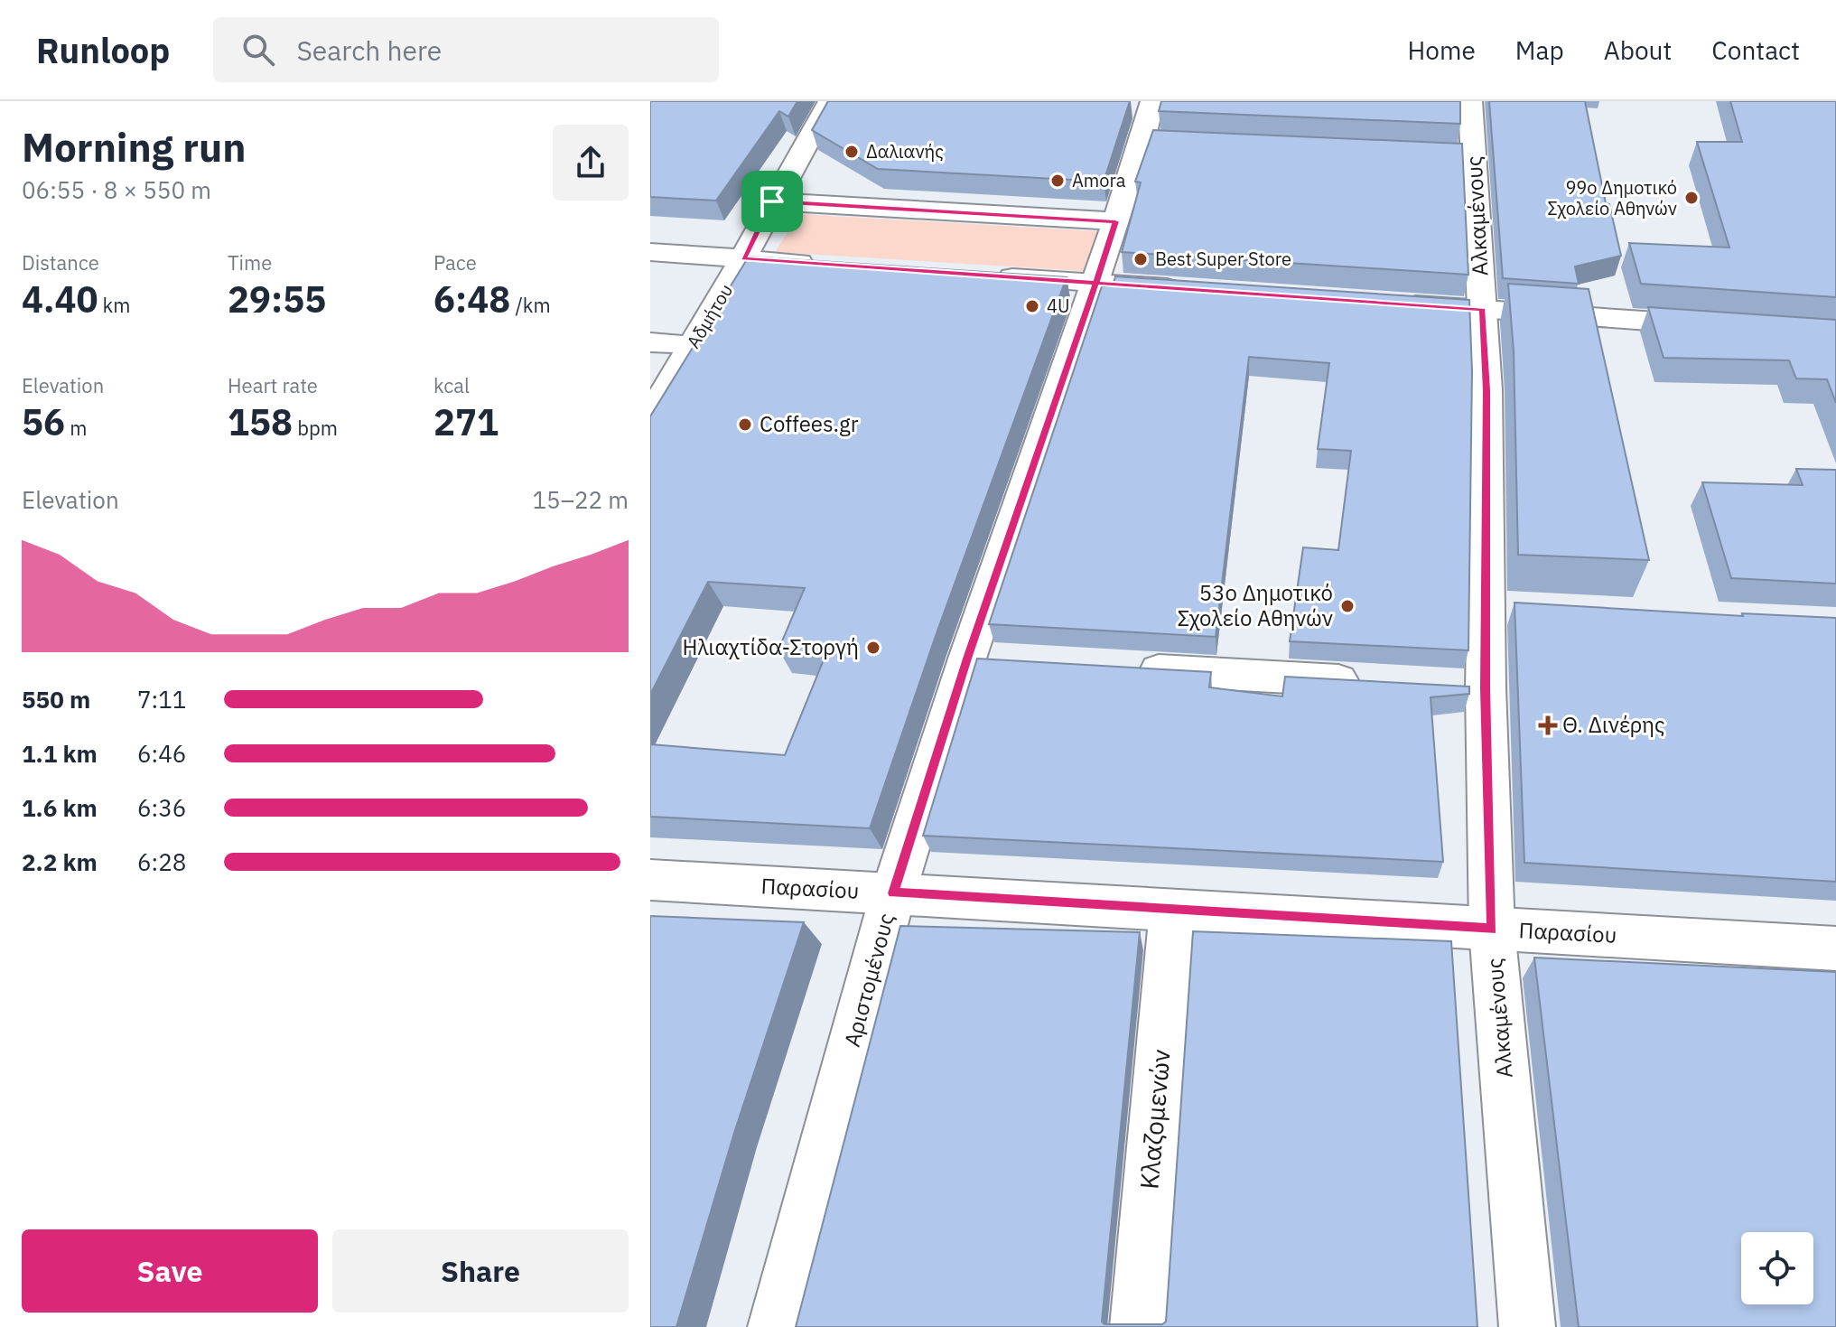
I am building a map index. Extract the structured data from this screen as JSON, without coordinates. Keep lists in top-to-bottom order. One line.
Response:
{"streets":{"street":["Αλκαμένους","Αδμήτου","Παρασίου","Αριστομένους","Κλαζομενών"]},"crossings":[["Αλκαμένους","Παρασίου"],["Παρασίου","Αριστομένους"],["Παρασίου","Κλαζομενών"]],"places":{"other":["Δαλιανής","Amora","99ο Δημοτικό Σχολείο Αθηνών","Best Super Store","4U","Coffees.gr","53ο Δημοτικό Σχολείο Αθηνών","Ηλιαχτίδα-Στοργή"],"health":["Θ. Δινέρης"]},"page":{"header":"Runloop","search":"Search here","nav":["Home","Map","About","Contact"],"heading":["Morning run","06:55 · 8 × 550 m"],"stats":[["Distance","4.40 km"],["Time","29:55"],["Pace","6:48 /km"],["Elevation","56 m"],["Heart rate","158 bpm"],["kcal","271"]],"chart":["Elevation","15–22 m"],"list":[{"name":"550 m","note":"7:11"},{"name":"1.1 km","note":"6:46"},{"name":"1.6 km","note":"6:36"},{"name":"2.2 km","note":"6:28"}],"buttons":["Save","Share"]}}
